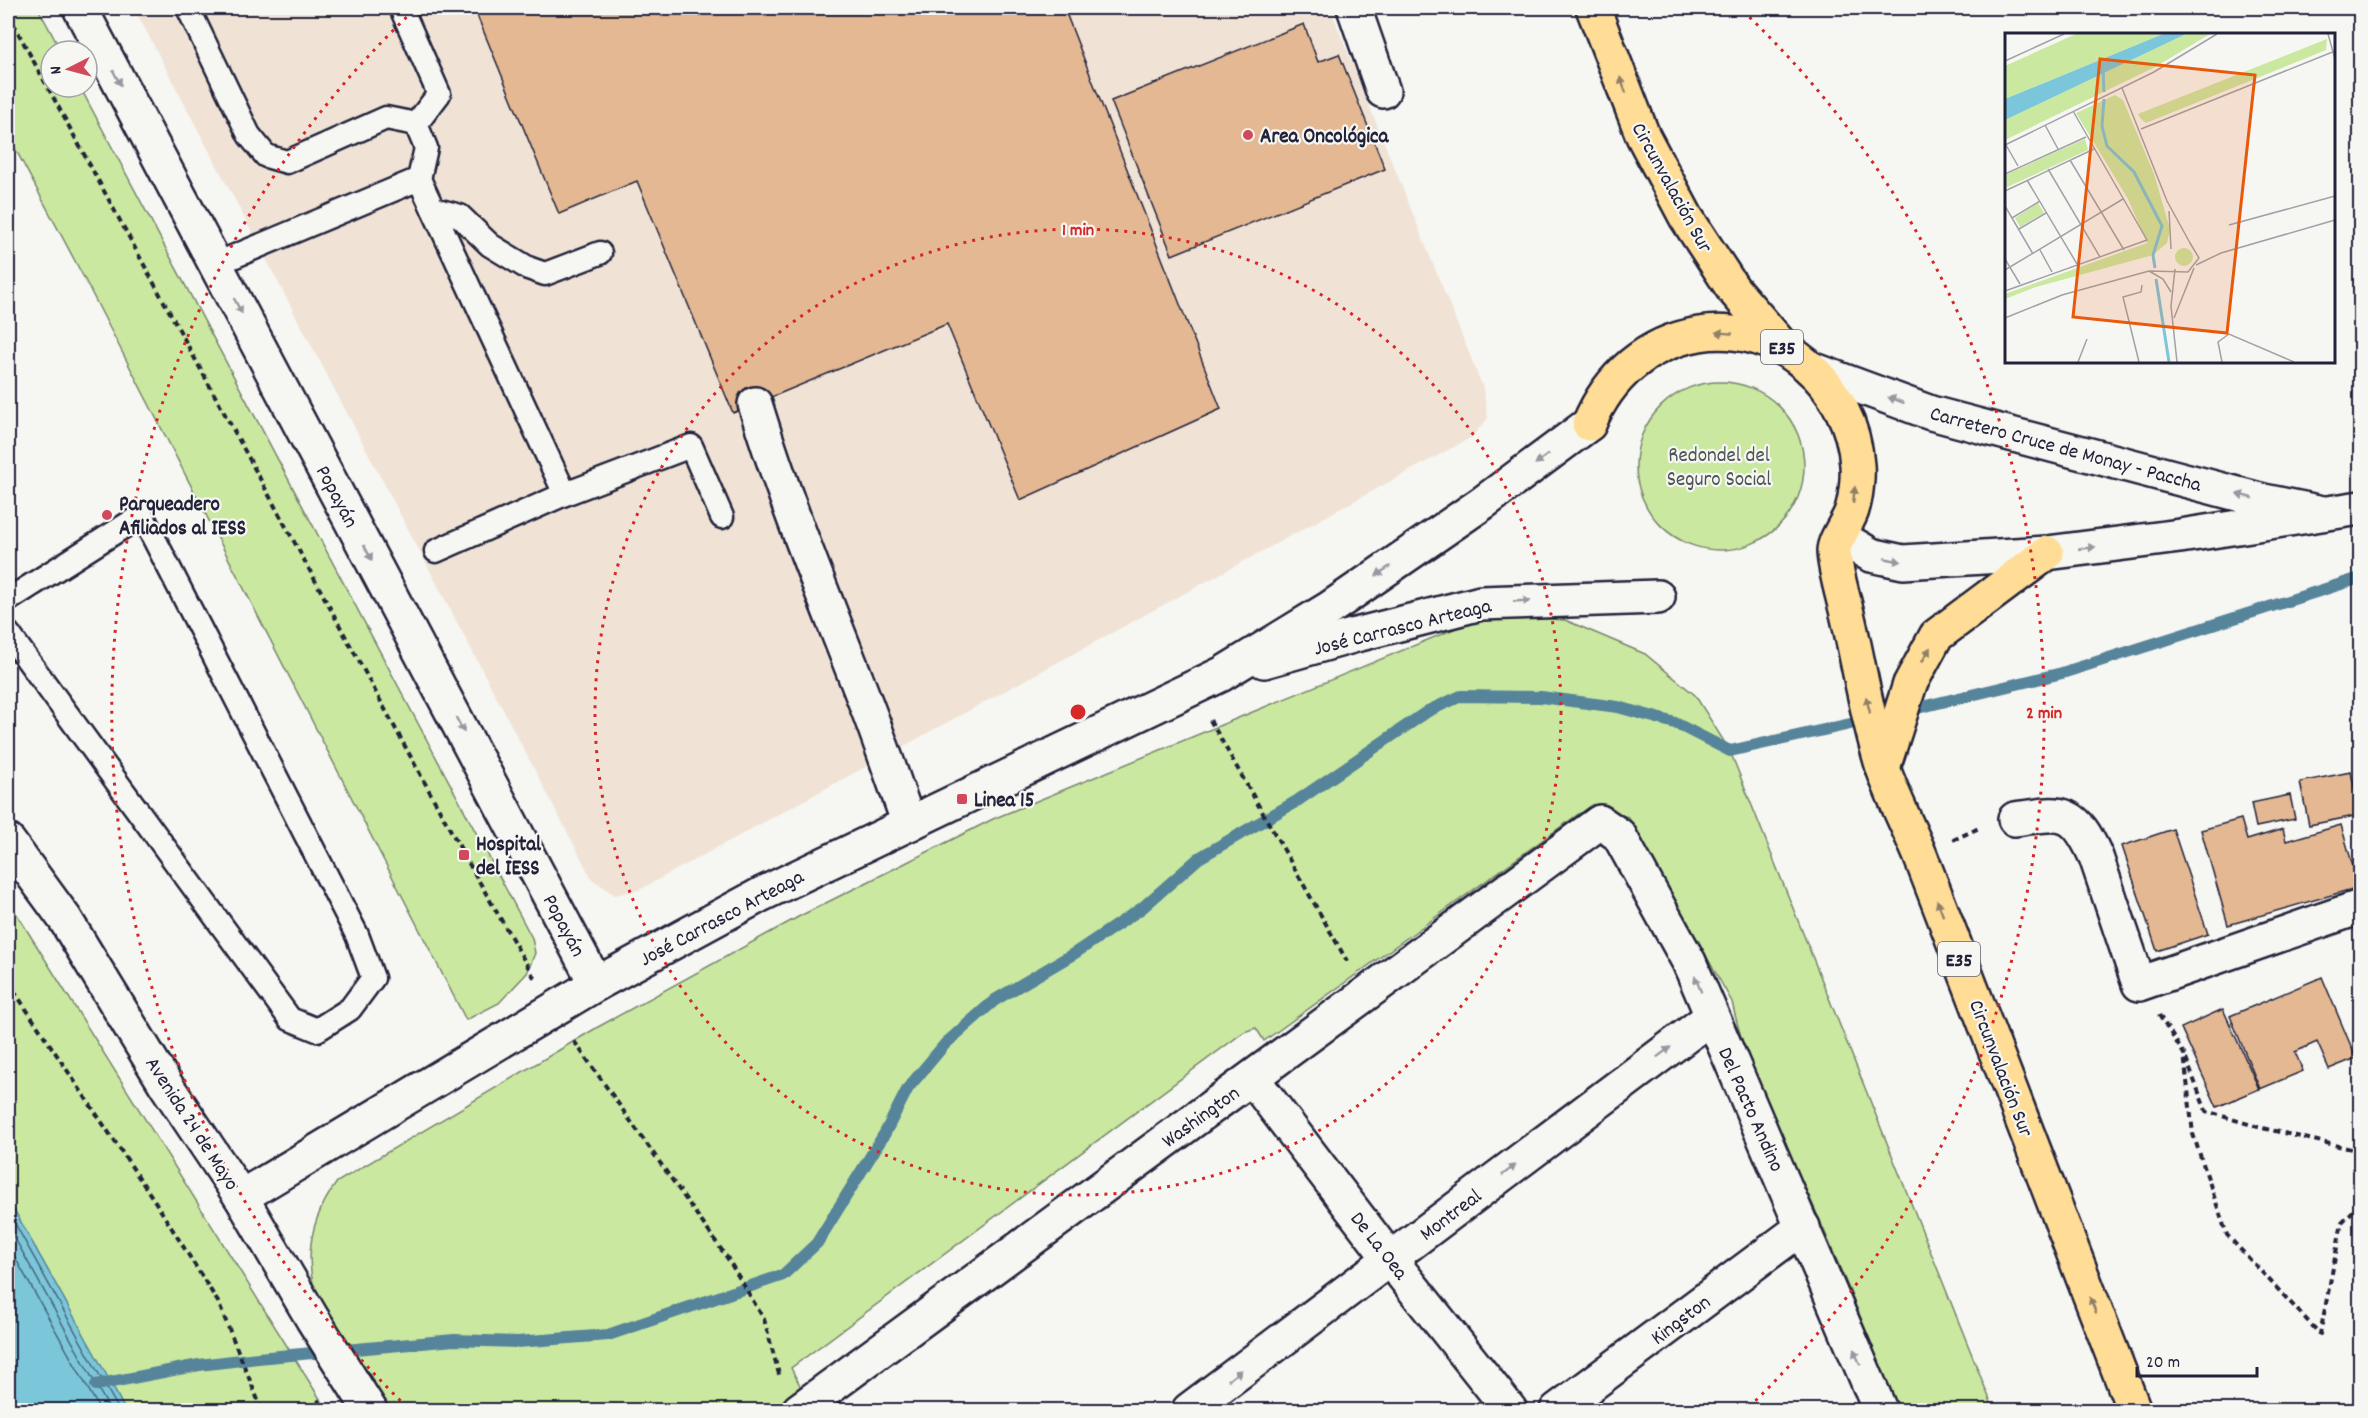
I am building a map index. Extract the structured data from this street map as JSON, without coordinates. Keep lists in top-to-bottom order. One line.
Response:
{"streets":{"highway":["Circunvalación Sur","E35"],"street":["Carretero Cruce de Monay - Paccha","Popayán","José Carrasco Arteaga","Del Pacto Andino","Washington","Avenida 24 de Mayo","Montreal","De La Oea","Kingston"]},"crossings":[["Circunvalación Sur","E35"],["Circunvalación Sur","Carretero Cruce de Monay - Paccha"],["E35","Carretero Cruce de Monay - Paccha"],["E35","José Carrasco Arteaga"],["Popayán","José Carrasco Arteaga"],["José Carrasco Arteaga","Avenida 24 de Mayo"],["Del Pacto Andino","Washington"],["Del Pacto Andino","Montreal"],["Del Pacto Andino","Kingston"],["Washington","De La Oea"],["Montreal","De La Oea"]],"one_way":["Circunvalación Sur","Popayán","Del Pacto Andino","Montreal"],"parks":["Redondel del Seguro Social"],"places":{"other":["Area Oncológica","Parqueadero Afiliados al IESS"],"transit":["Linea 15","Hospital del IESS"]},"scale_bar":"20 m","north":"left","rings":["1 min","2 min"]}
